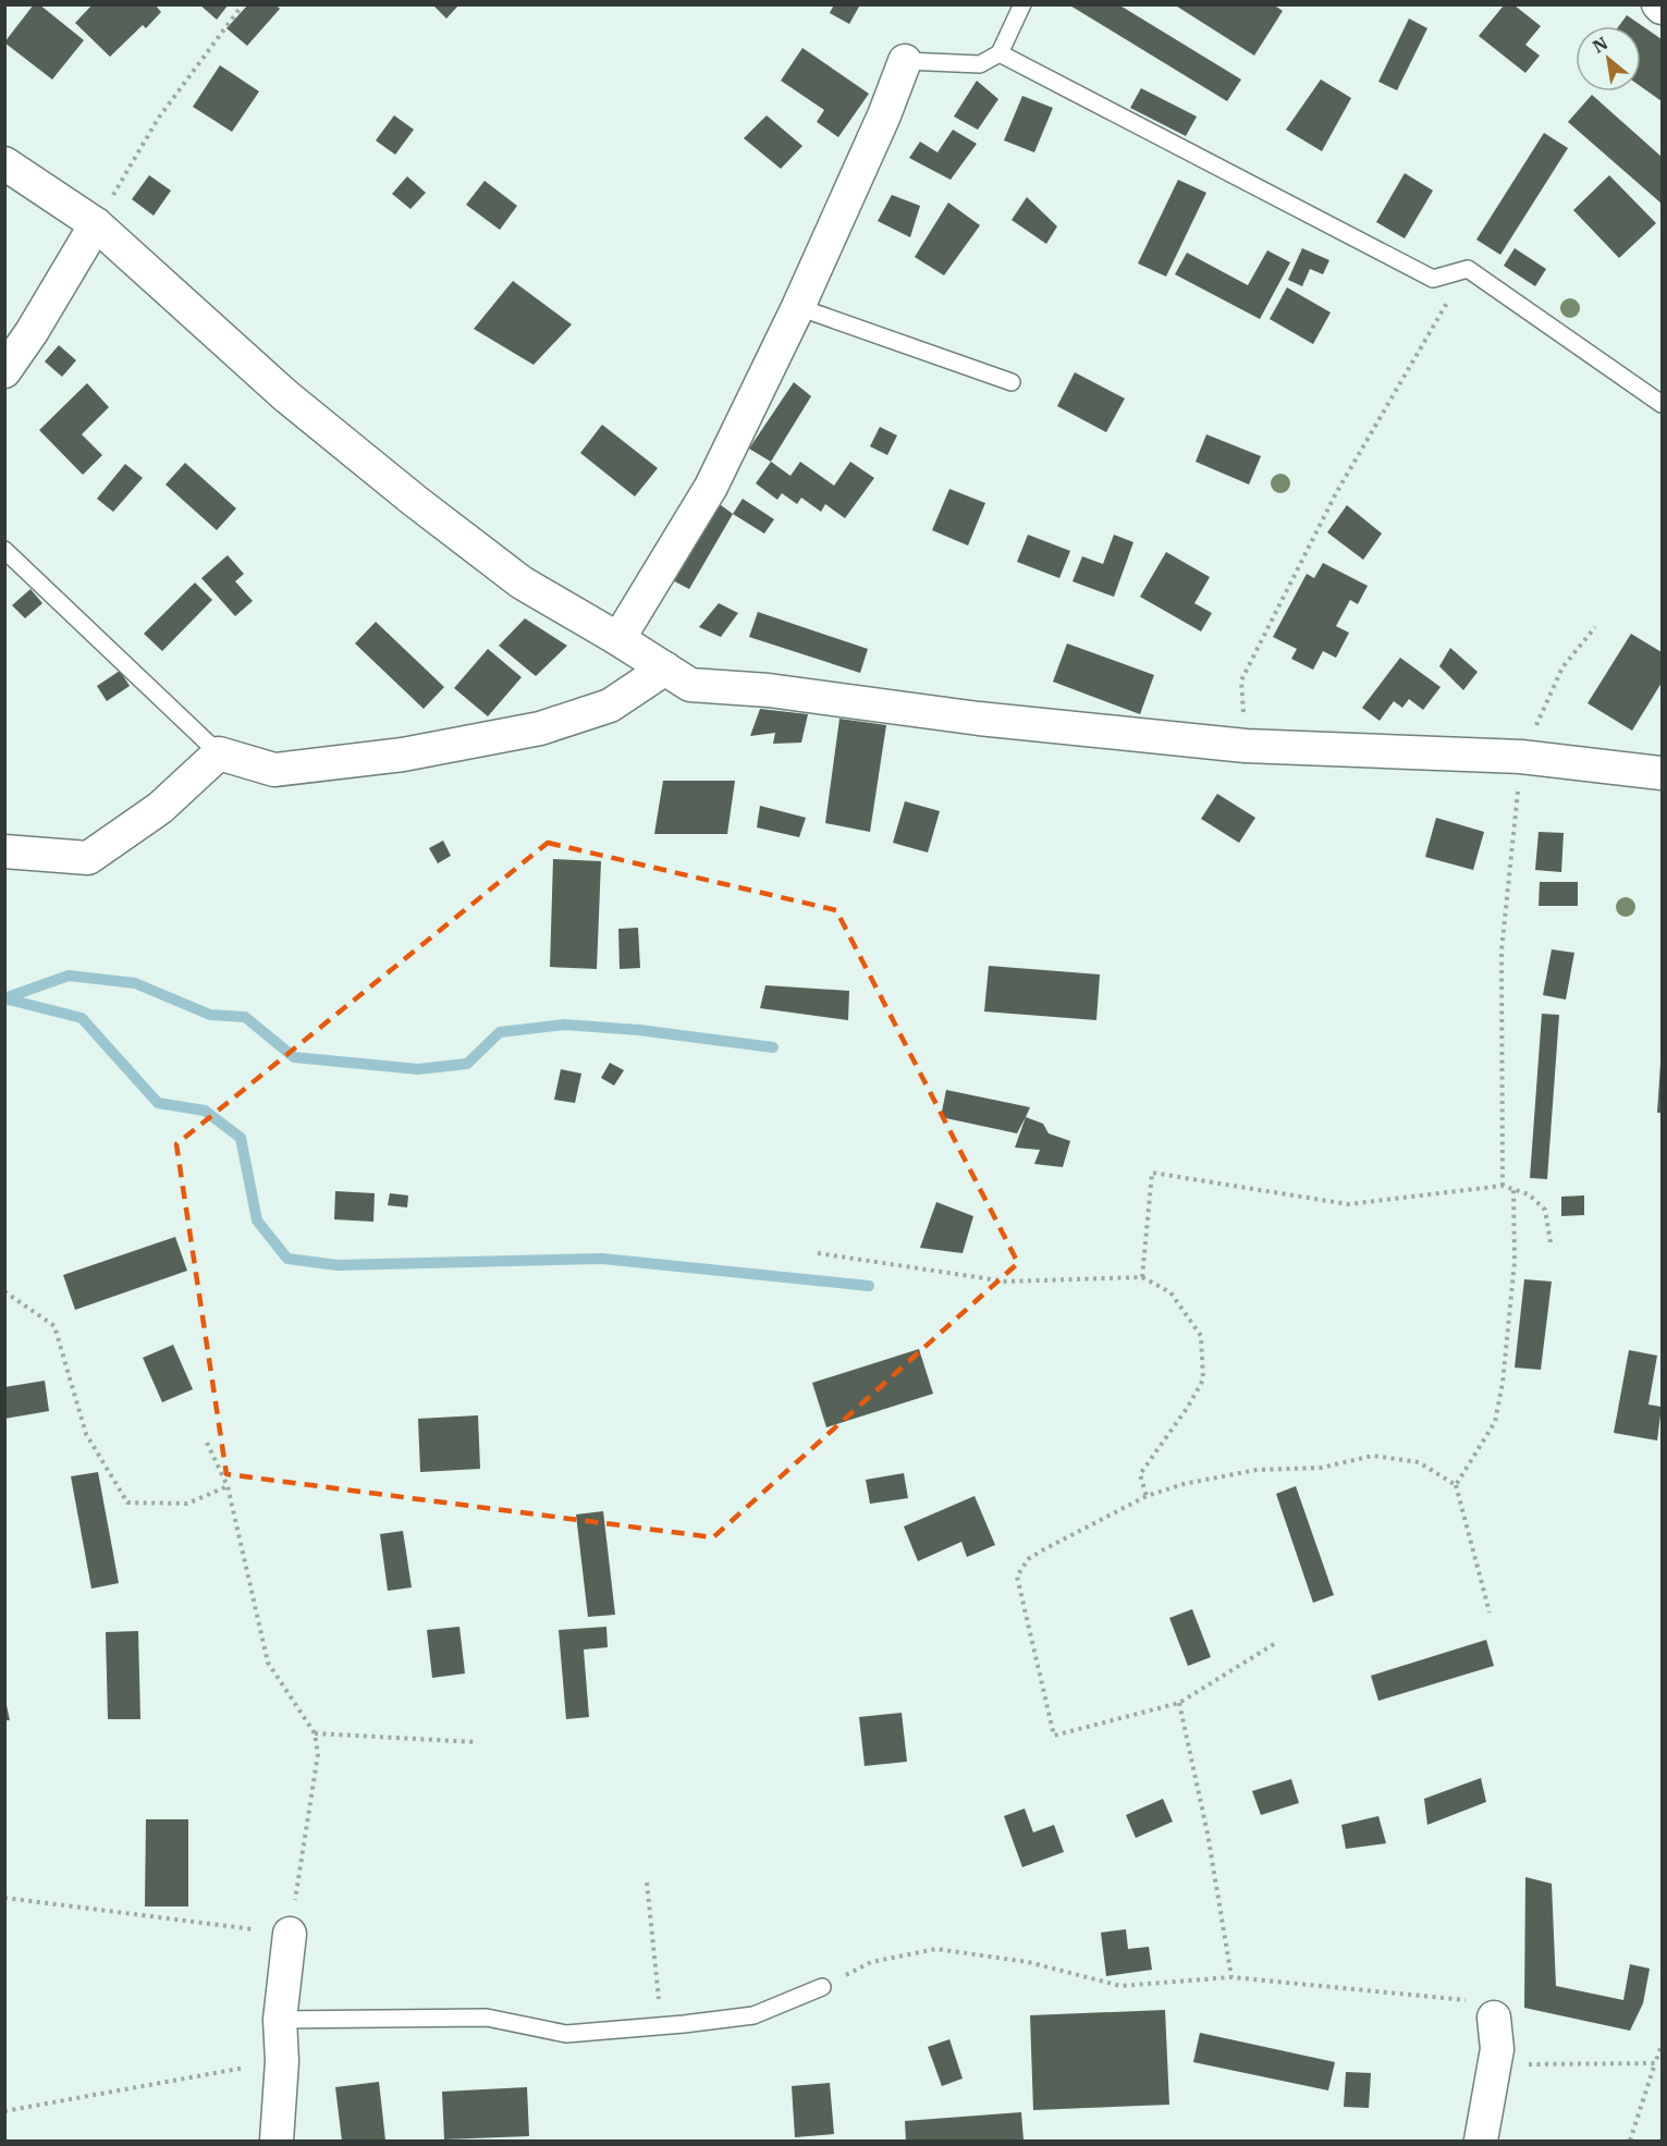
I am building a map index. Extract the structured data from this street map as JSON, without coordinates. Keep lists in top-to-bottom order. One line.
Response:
{"north":"top left"}
